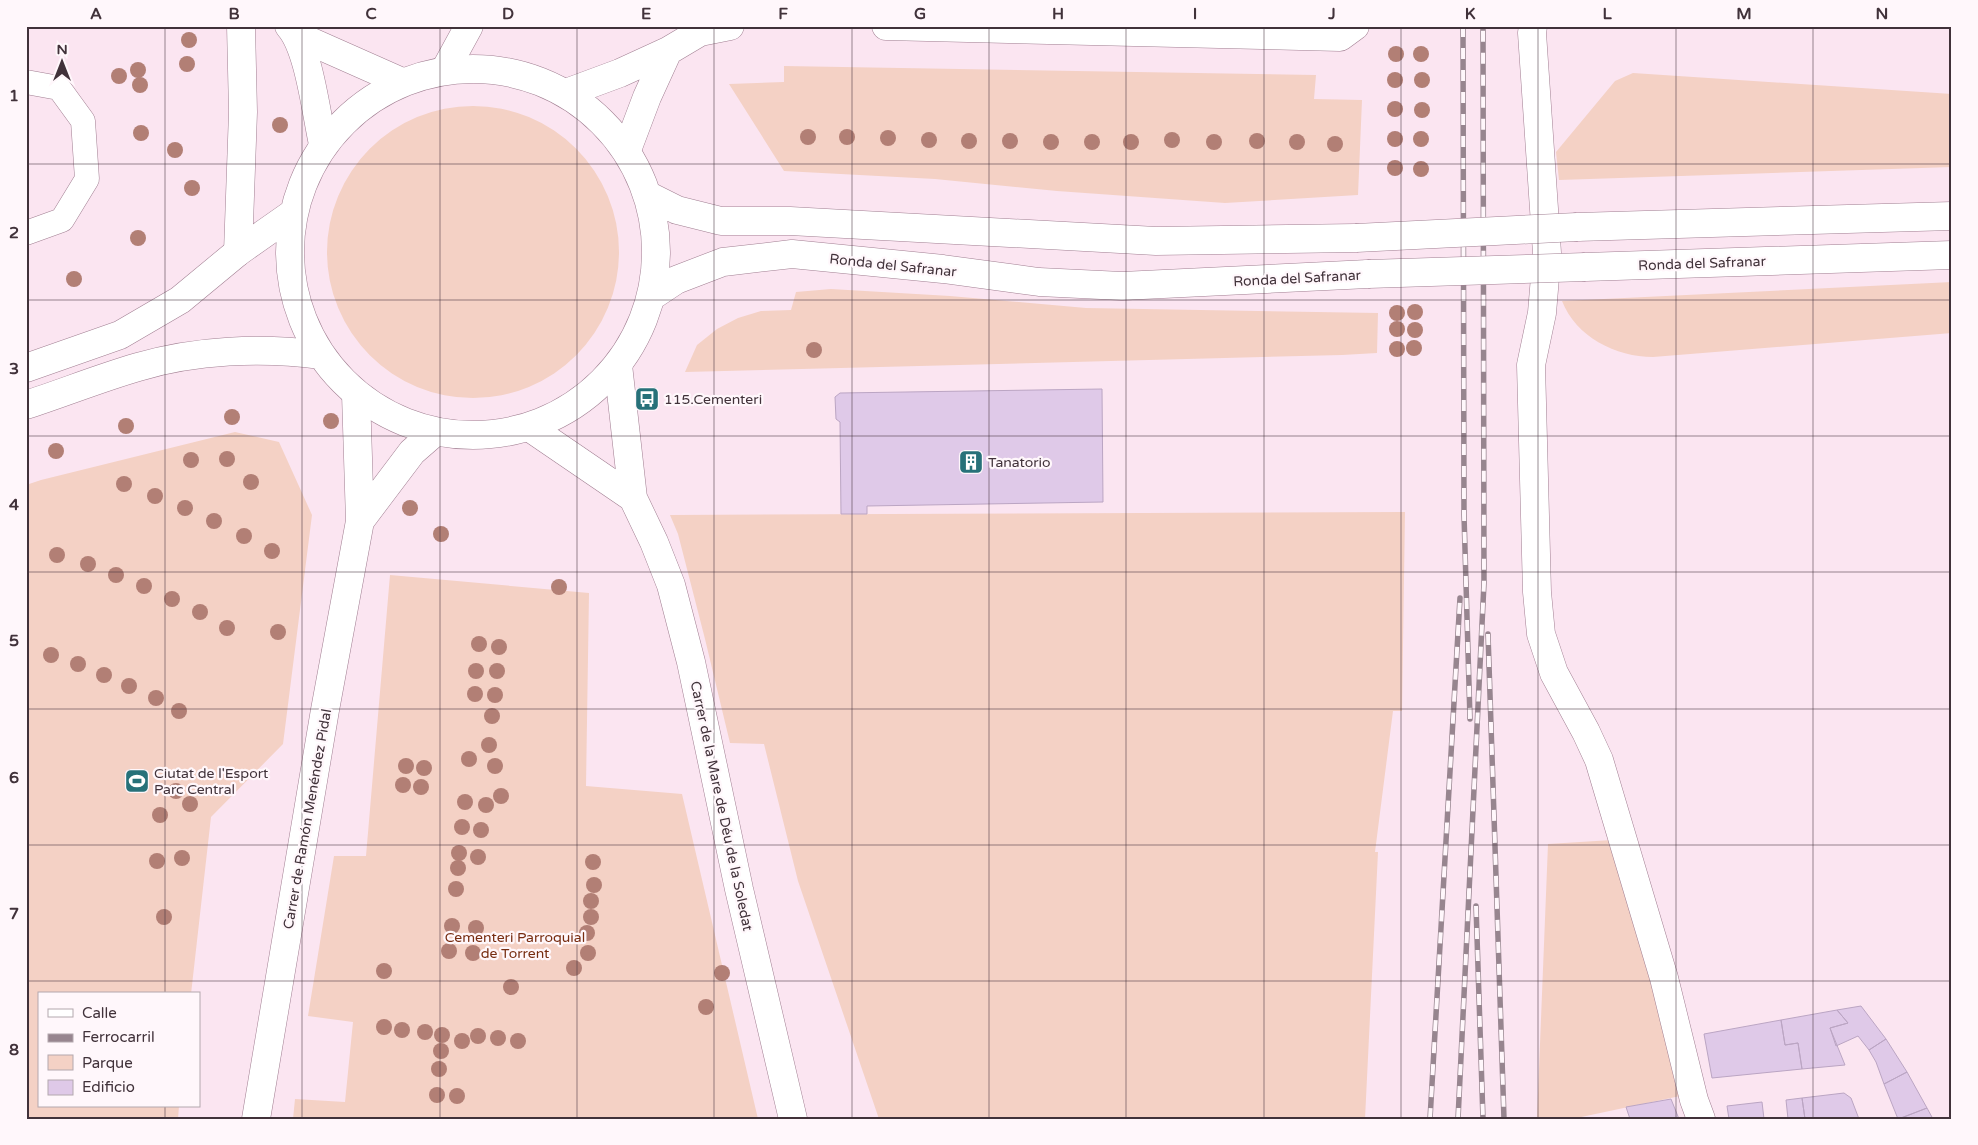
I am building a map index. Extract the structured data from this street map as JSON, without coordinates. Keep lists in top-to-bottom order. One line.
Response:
{"streets":{"street":["Ronda del Safranar","Carrer de la Mare de Déu de la Soledat","Carrer de Ramón Menéndez Pidal"]},"parks":["Cementeri Parroquial de Torrent"],"places":{"bus stop":["115.Cementeri"],"building":["Tanatorio"],"sports":["Ciutat de l'Esport Parc Central"]},"legend":["Calle","Ferrocarril","Parque","Edificio"],"north":"top","grid":{"columns":["A","B","C","D","E","F","G","H","I","J","K","L","M","N"],"rows":["1","2","3","4","5","6","7","8"]}}
